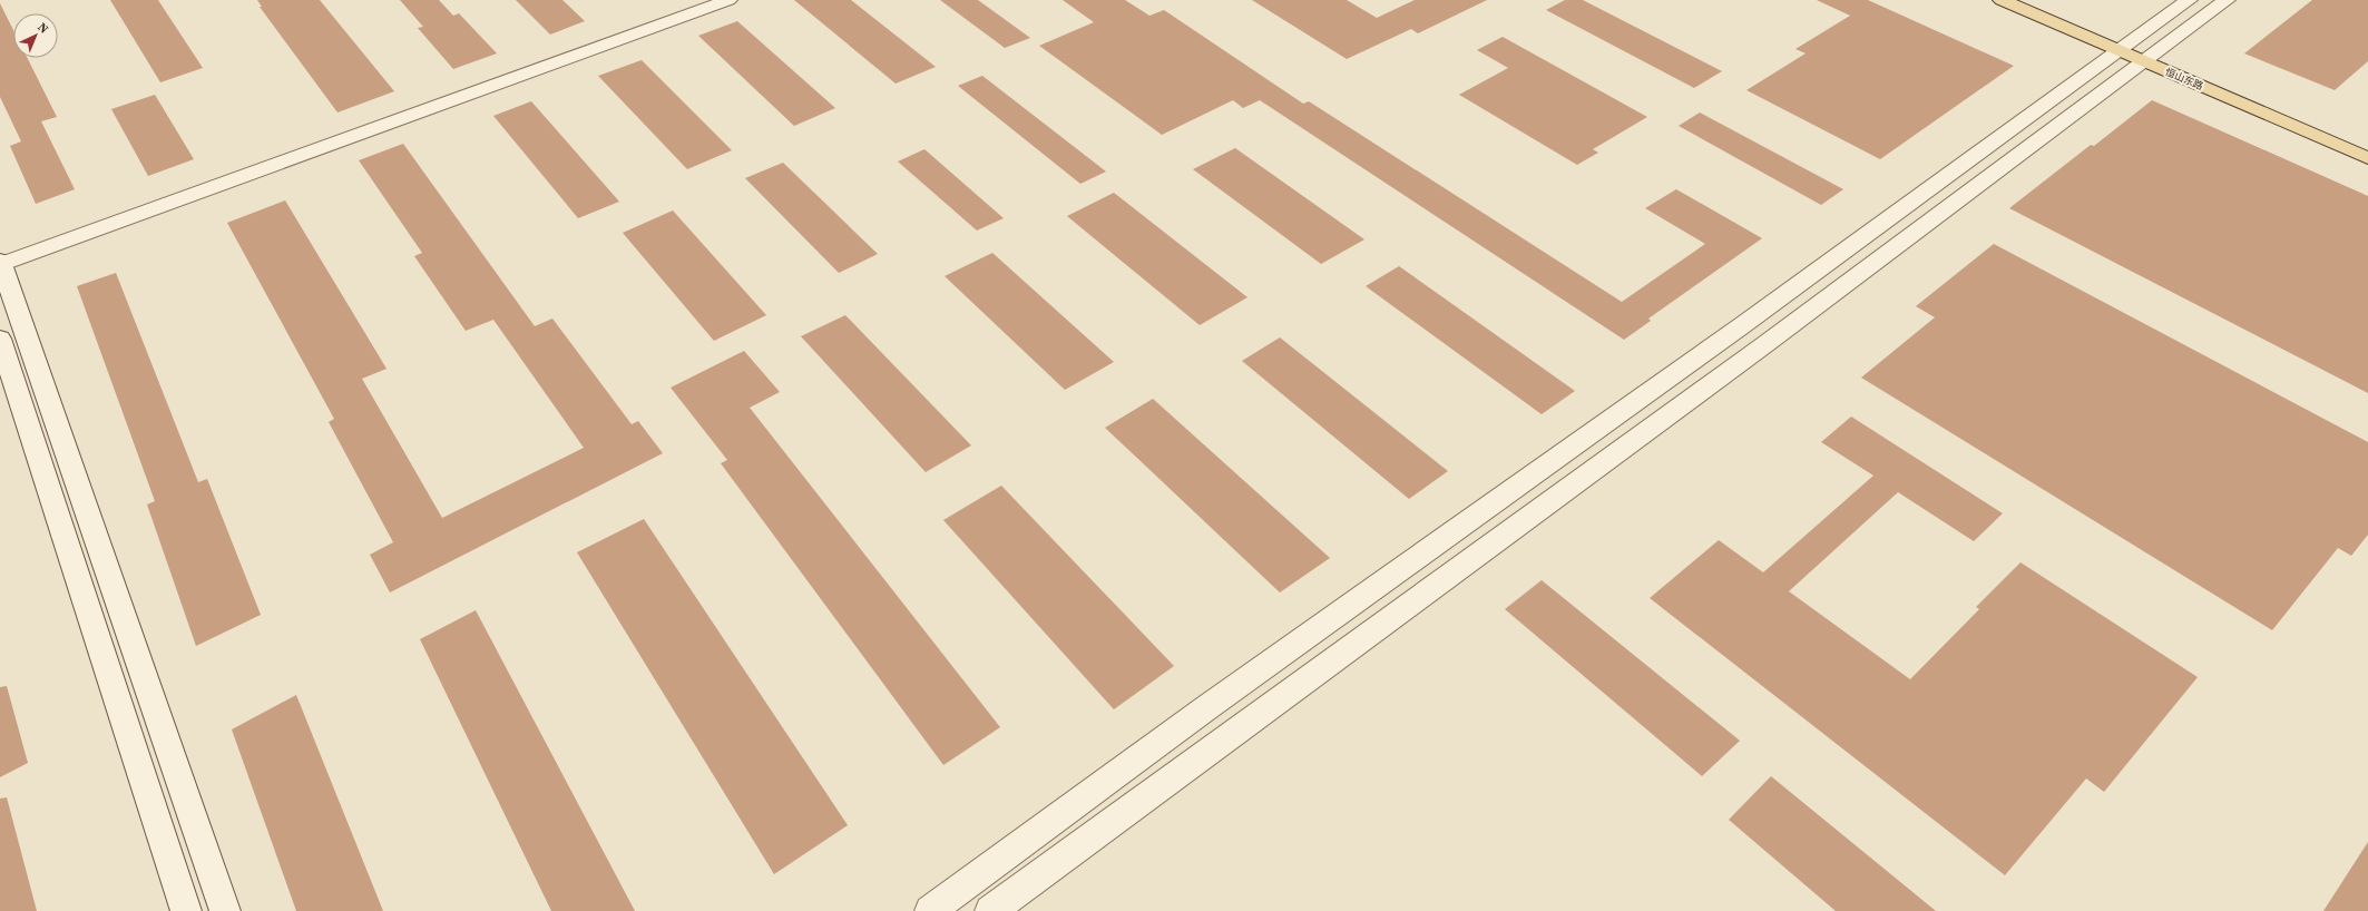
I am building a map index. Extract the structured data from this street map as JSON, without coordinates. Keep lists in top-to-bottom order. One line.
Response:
{"streets":{"main road":["恒山东路"]},"north":"top right"}
